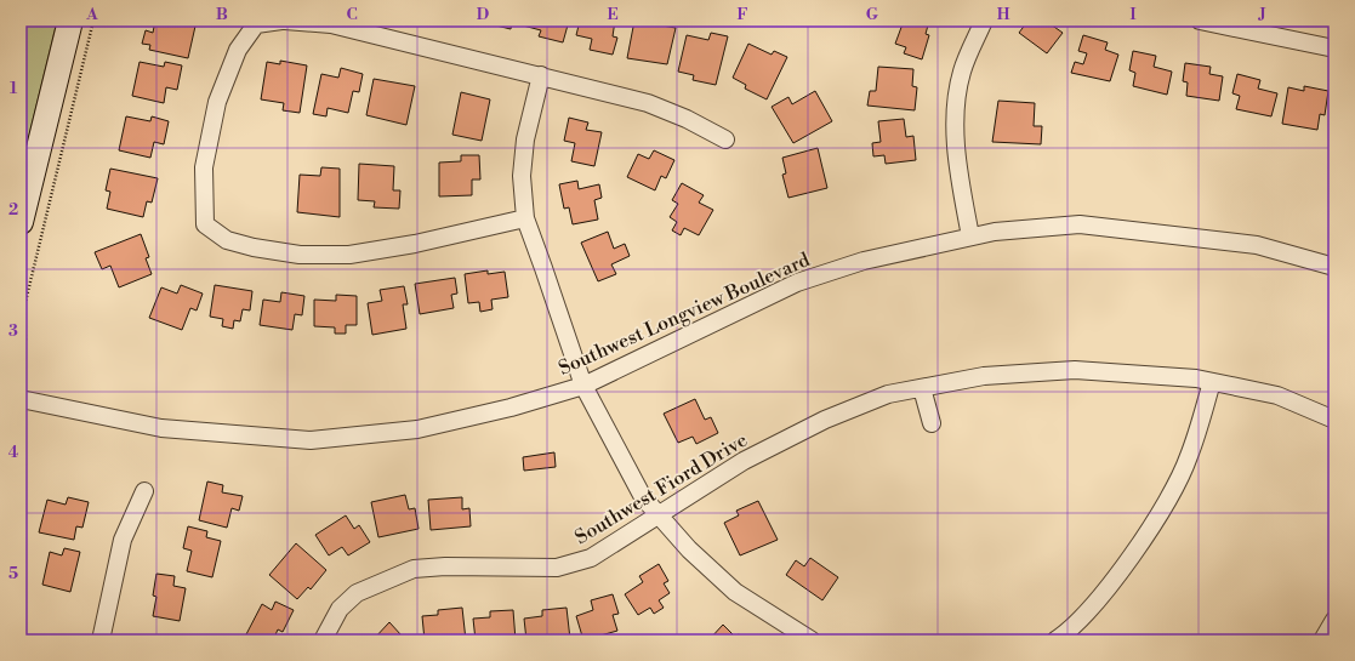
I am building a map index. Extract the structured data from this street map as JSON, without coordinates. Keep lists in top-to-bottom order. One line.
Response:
{"streets":{"street":["Southwest Longview Boulevard","Southwest Fiord Drive"]},"grid":{"columns":["A","B","C","D","E","F","G","H","I","J"],"rows":["1","2","3","4","5"]}}
